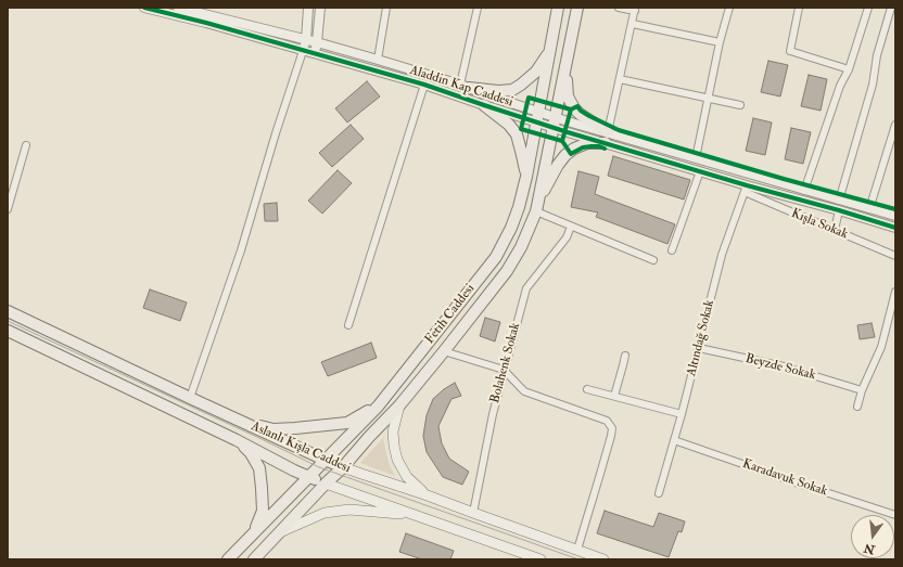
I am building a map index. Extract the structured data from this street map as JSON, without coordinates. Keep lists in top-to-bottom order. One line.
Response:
{"streets":{"main road":["Fetih Caddesi","Aslanlı Kışla Caddesi"],"street":["Aladdin Kap Caddesi","Kışla Sokak","Altındağ Sokak","Bolahenk Sokak","Beyzde Sokak","Karadavuk Sokak"]},"crossings":[["Aladdin Kap Caddesi","Kışla Sokak"],["Aladdin Kap Caddesi","Fetih Caddesi"],["Aladdin Kap Caddesi","Altındağ Sokak"],["Kışla Sokak","Altındağ Sokak"],["Fetih Caddesi","Aslanlı Kışla Caddesi"],["Altındağ Sokak","Beyzde Sokak"],["Altındağ Sokak","Karadavuk Sokak"],["Bolahenk Sokak","Aslanlı Kışla Caddesi"]],"north":"bottom"}
